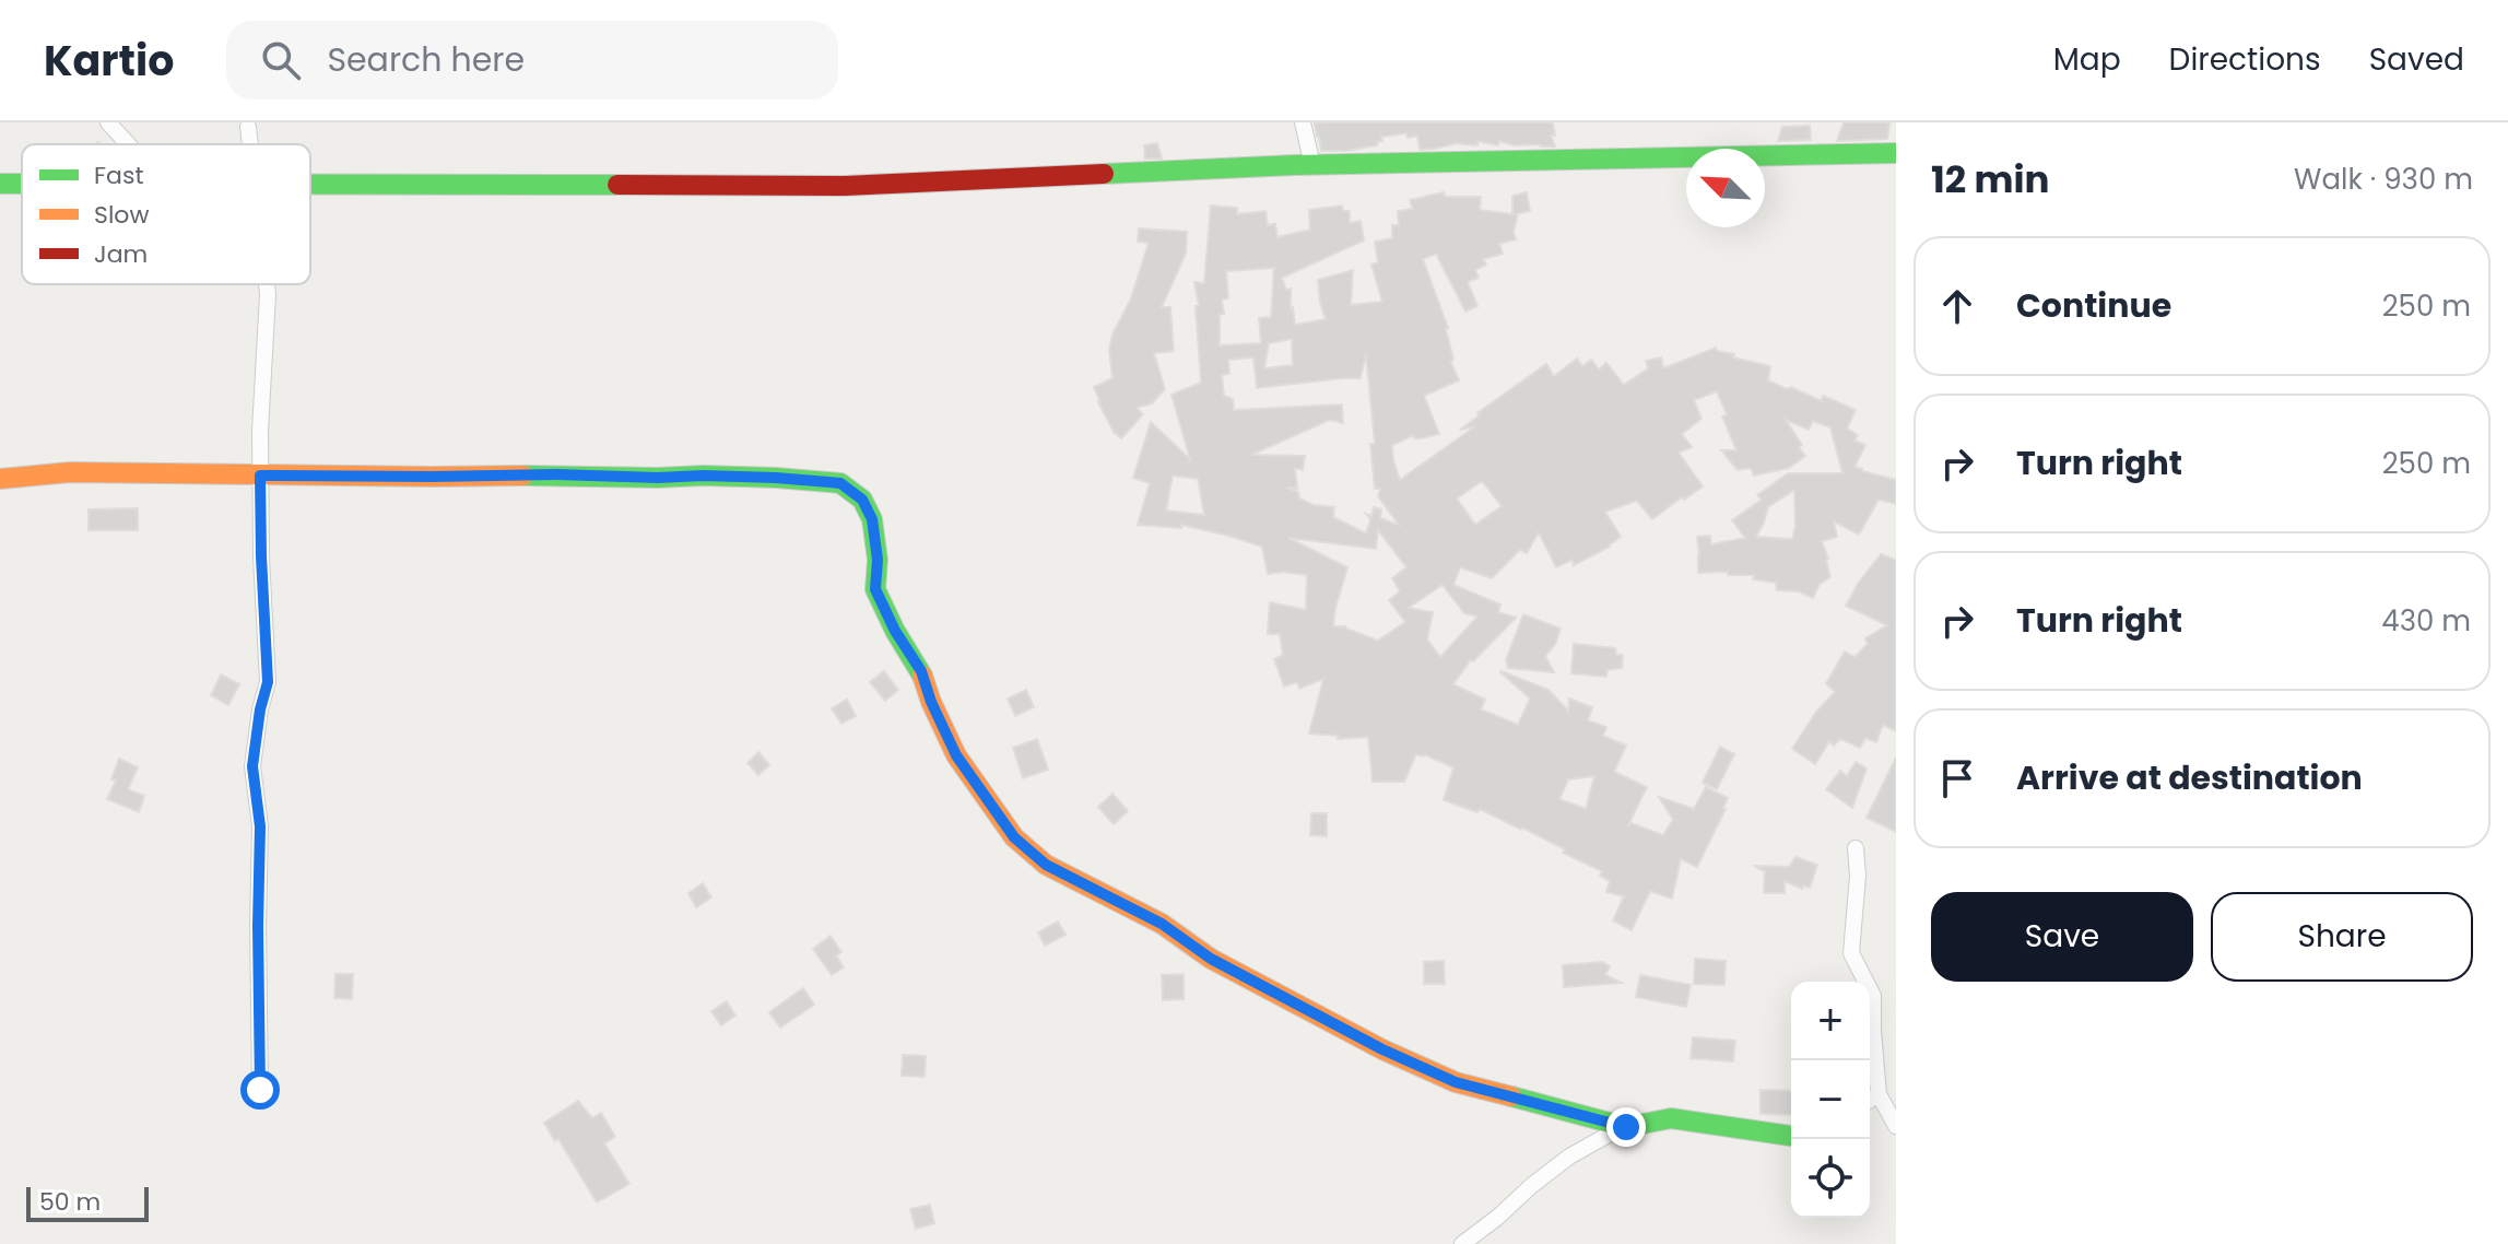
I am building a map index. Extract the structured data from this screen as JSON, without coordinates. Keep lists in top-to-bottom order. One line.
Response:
{"legend":["Fast","Slow","Jam"],"scale_bar":"50 m","north":"top left","page":{"header":"Kartio","search":"Search here","nav":["Map","Directions","Saved"],"heading":["12 min","Walk · 930 m"],"list":[["Continue","250 m"],["Turn right","250 m"],["Turn right","430 m"],"Arrive at destination"],"buttons":["Save","Share"],"map_buttons":["+","−"],"scale":"50 m"}}
